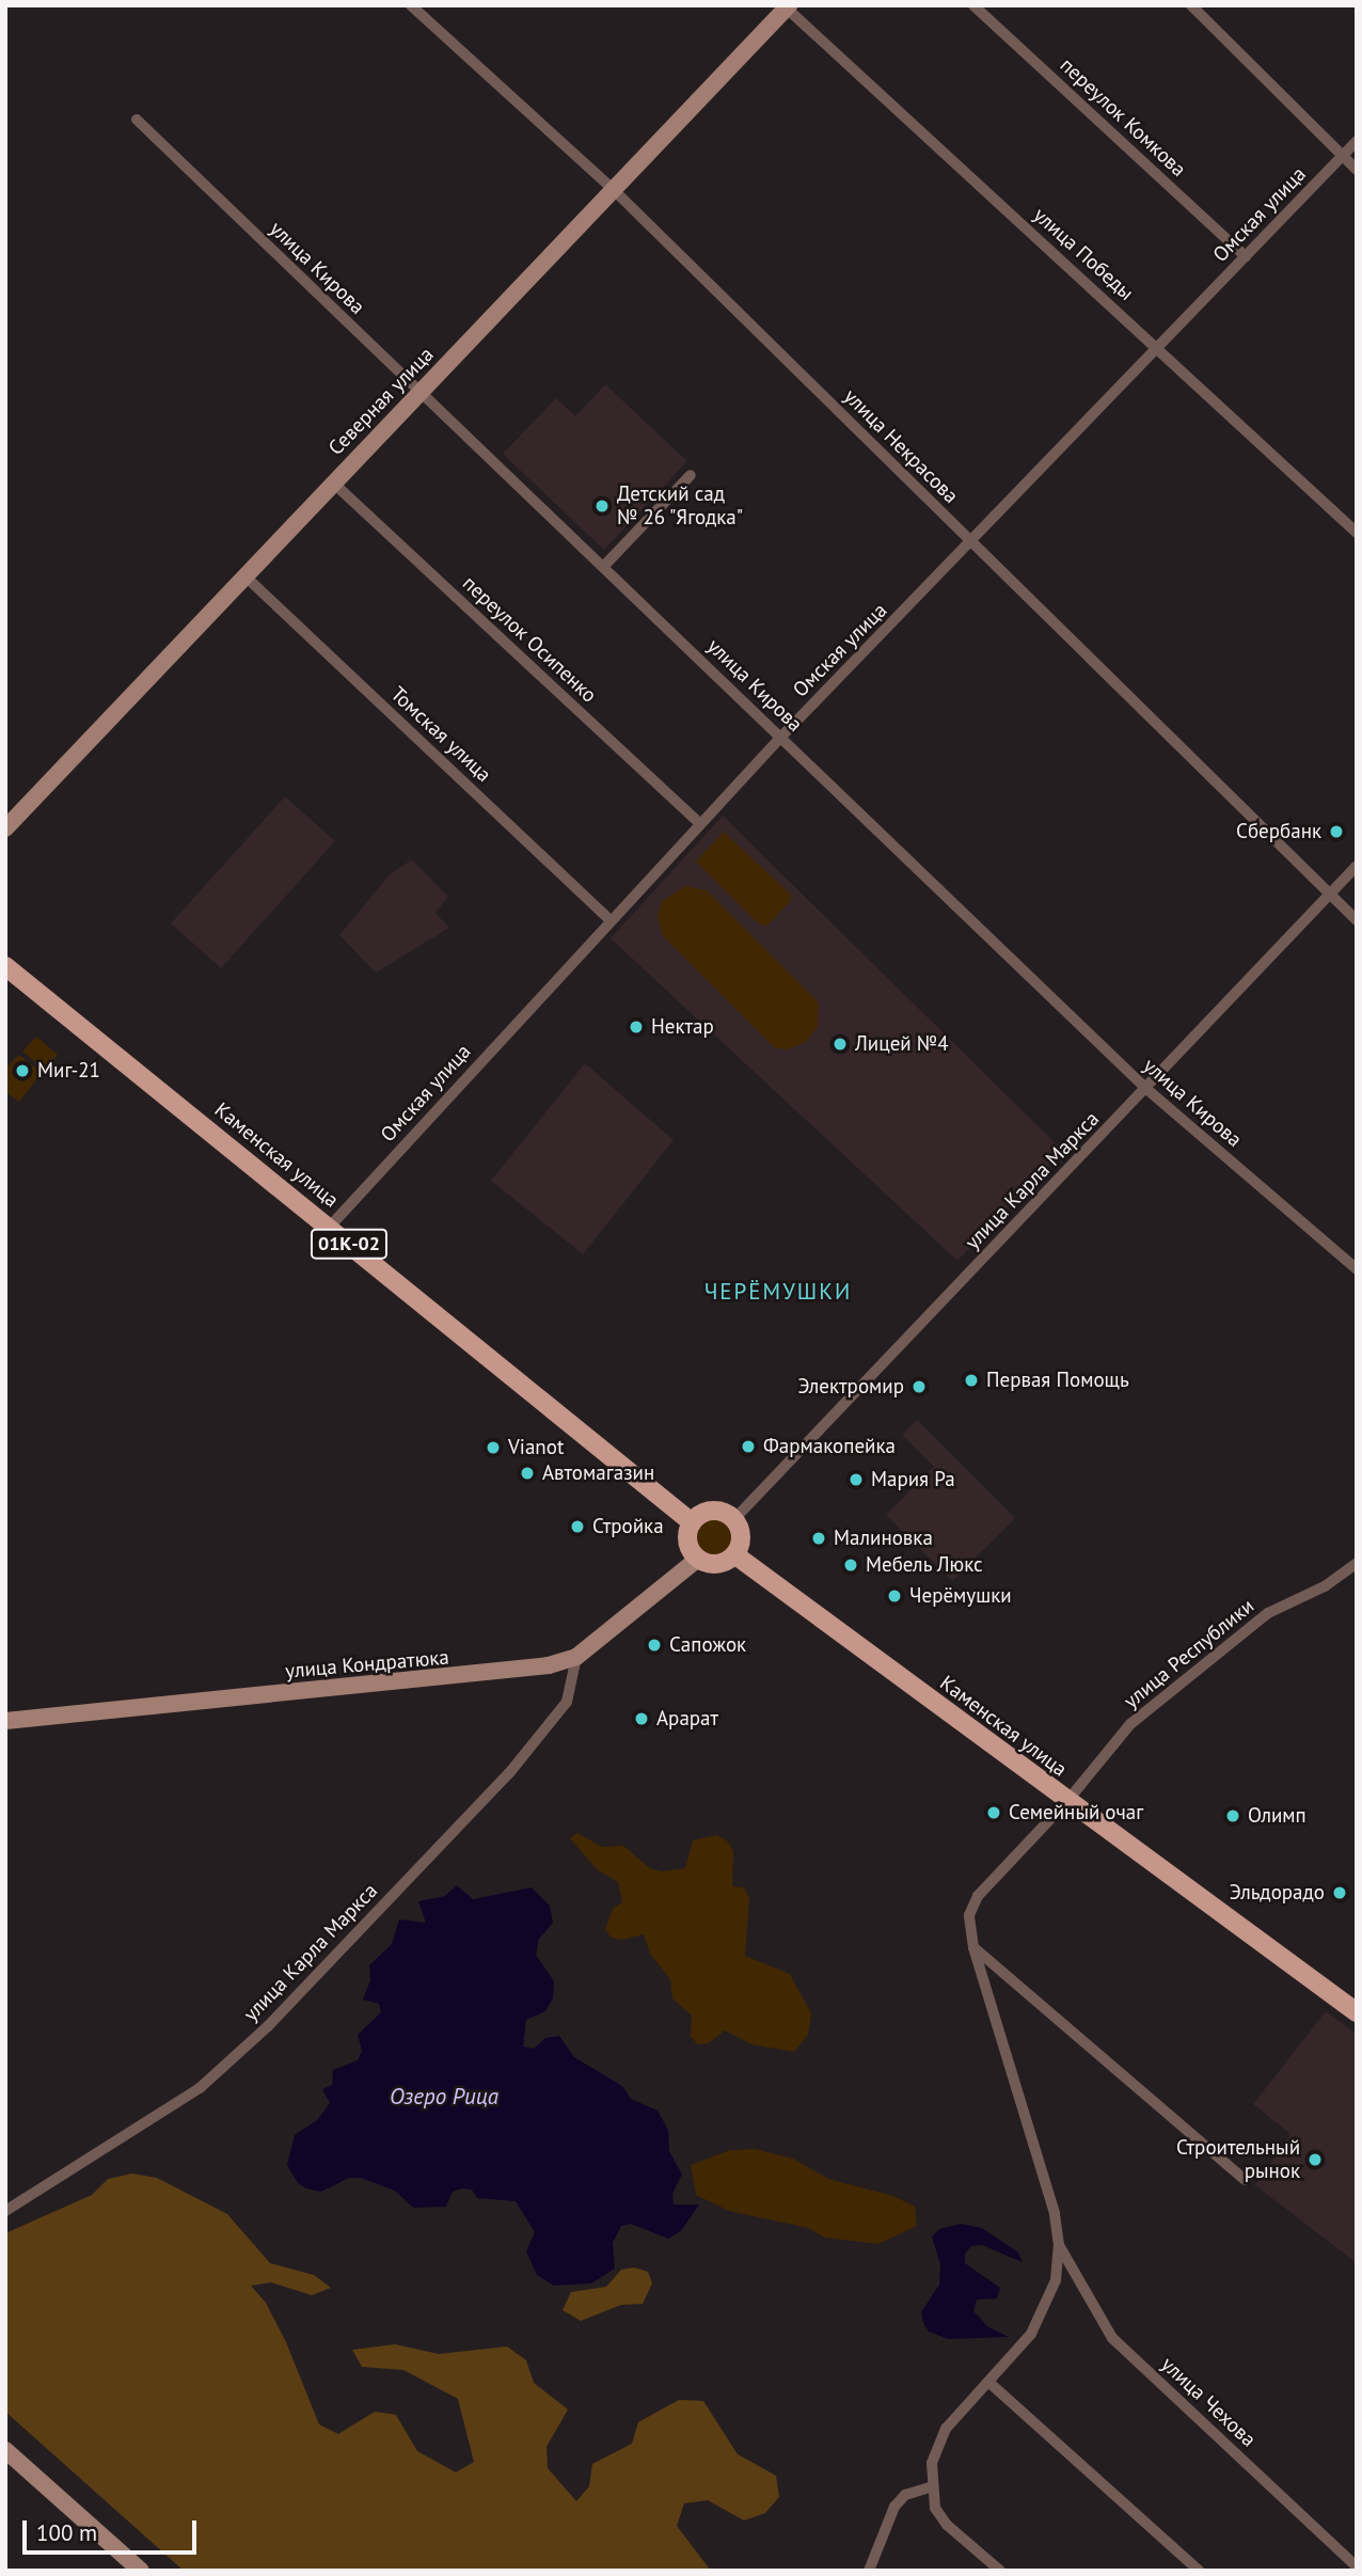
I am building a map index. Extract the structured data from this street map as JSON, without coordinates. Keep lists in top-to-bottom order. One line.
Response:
{"streets":{"main road":["Каменская улица","01К-02"],"street":["переулок Комкова","Омская улица","улица Победы","улица Кирова","Северная улица","улица Некрасова","переулок Осипенко","Томская улица","улица Карла Маркса","улица Республики","улица Кондратюка","улица Чехова"]},"crossings":[["переулок Комкова","Омская улица"],["Омская улица","улица Победы"],["Омская улица","улица Кирова"],["Омская улица","улица Некрасова"],["Омская улица","переулок Осипенко"],["Омская улица","Томская улица"],["Омская улица","Каменская улица"],["улица Победы","Северная улица"],["улица Кирова","Северная улица"],["улица Кирова","улица Карла Маркса"],["Северная улица","улица Некрасова"],["Северная улица","переулок Осипенко"],["Северная улица","Томская улица"],["улица Некрасова","улица Карла Маркса"],["Каменская улица","улица Карла Маркса"],["Каменская улица","улица Республики"],["Каменская улица","улица Кондратюка"],["улица Карла Маркса","улица Кондратюка"],["улица Республики","улица Чехова"]],"districts":["ЧЕРЁМУШКИ"],"water":["Озеро Рица"],"places":["Детский сад № 26 \"Ягодка\"","Сбербанк","Нектар","Лицей №4","Миг-21","Первая Помощь","Электромир","Фармакопейка","Vianot","Автомагазин","Мария Ра","Стройка","Малиновка","Мебель Люкс","Черёмушки","Сапожок","Арарат","Семейный очаг","Олимп","Эльдорадо","Строительный рынок"],"scale_bar":"100 m"}
